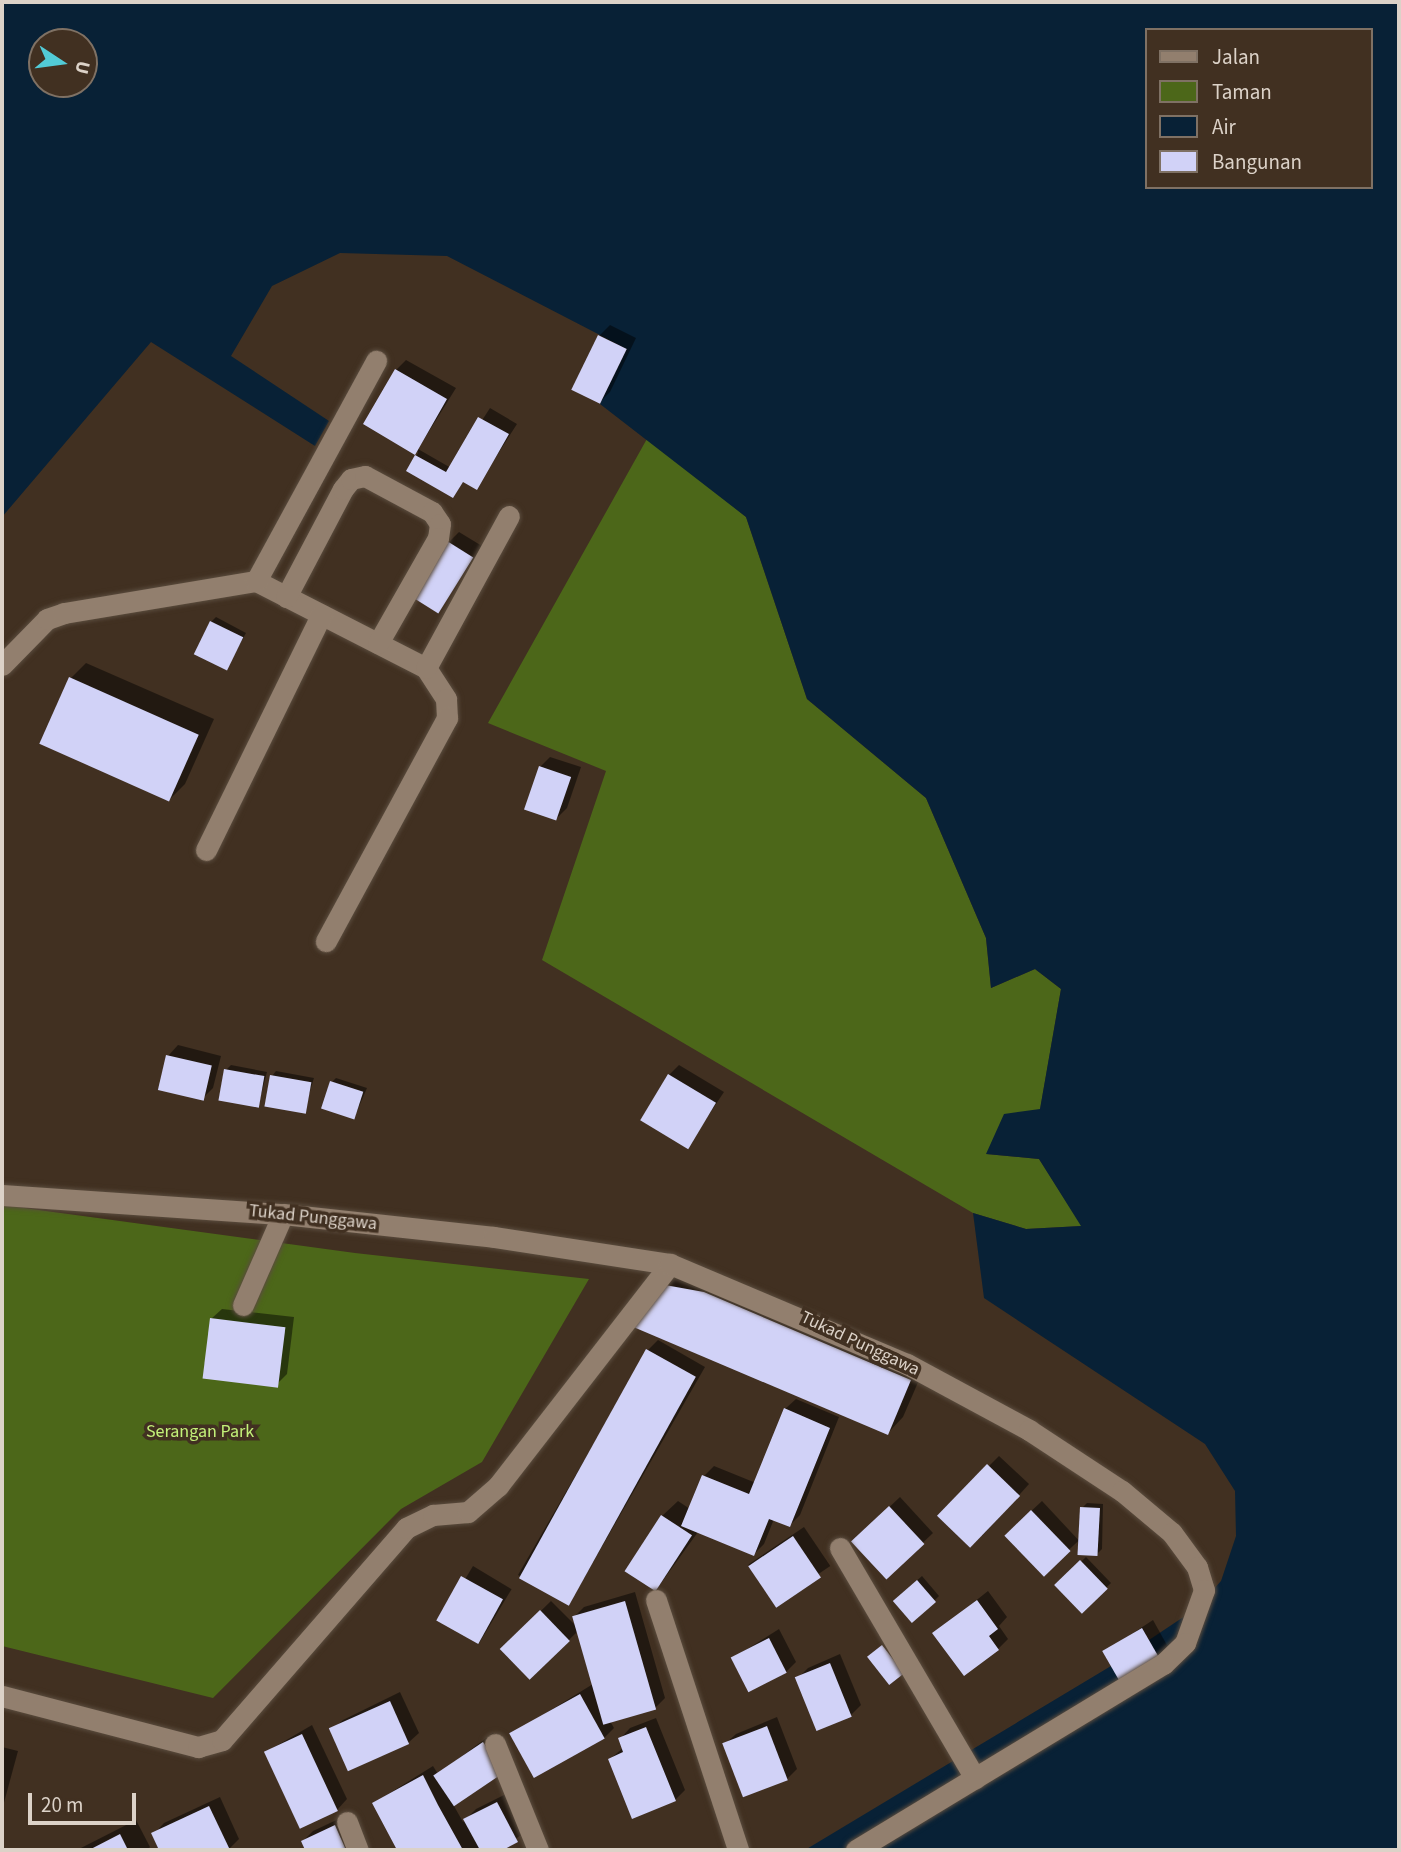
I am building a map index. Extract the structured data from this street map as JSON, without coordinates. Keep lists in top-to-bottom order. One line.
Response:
{"streets":{"street":["Tukad Punggawa"]},"parks":["Serangan Park"],"legend":["Jalan","Taman","Air","Bangunan"],"scale_bar":"20 m","north":"right"}
